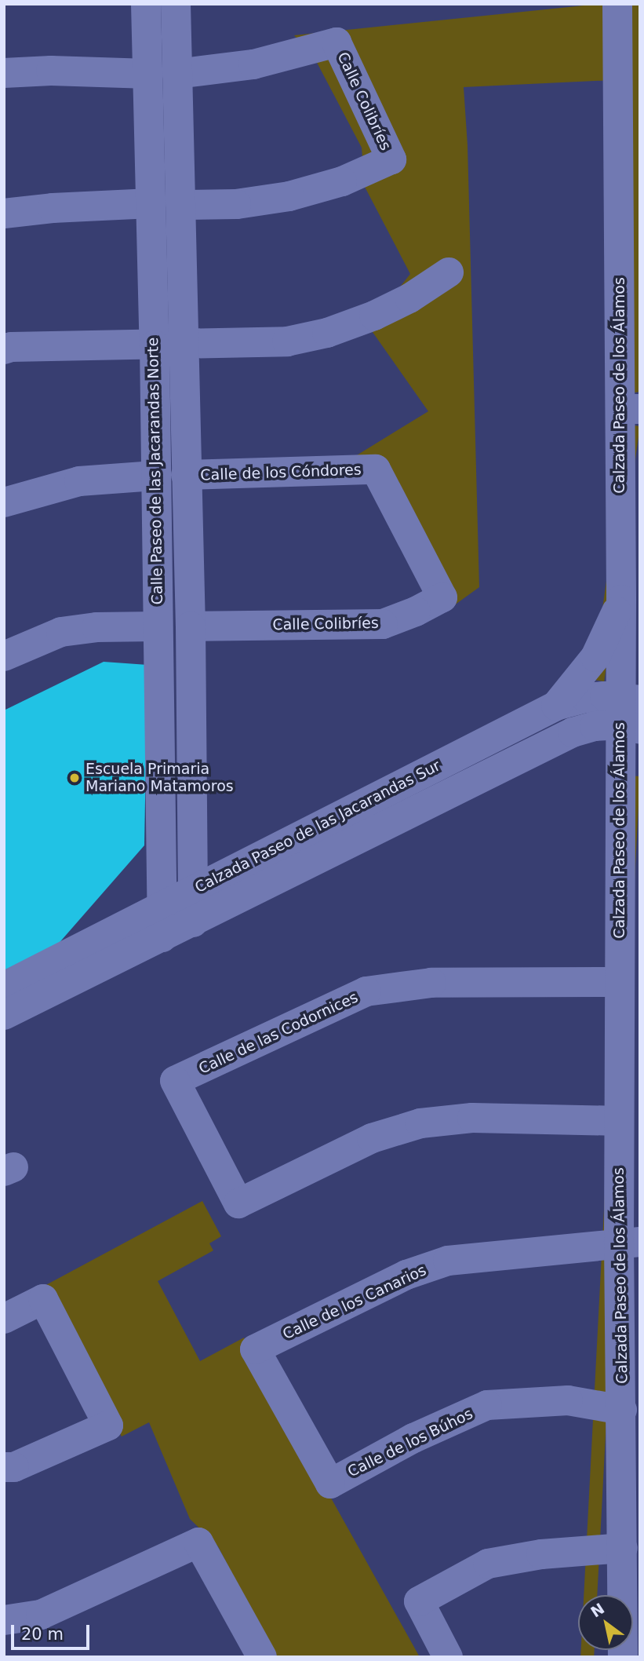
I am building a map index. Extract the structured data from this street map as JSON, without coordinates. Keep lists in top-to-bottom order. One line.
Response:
{"streets":{"street":["Calle Colibríes","Calzada Paseo de los Álamos","Calle Paseo de las Jacarandas Norte","Calle de los Cóndores","Calzada Paseo de las Jacarandas Sur","Calle de las Codornices","Calle de los Canarios","Calle de los Búhos"]},"crossings":[["Calle Colibríes","Calle Paseo de las Jacarandas Norte"],["Calle Colibríes","Calle de los Cóndores"],["Calzada Paseo de los Álamos","Calzada Paseo de las Jacarandas Sur"],["Calzada Paseo de los Álamos","Calle de las Codornices"],["Calzada Paseo de los Álamos","Calle de los Canarios"],["Calzada Paseo de los Álamos","Calle de los Búhos"],["Calle Paseo de las Jacarandas Norte","Calle de los Cóndores"],["Calle Paseo de las Jacarandas Norte","Calzada Paseo de las Jacarandas Sur"],["Calle de los Canarios","Calle de los Búhos"]],"places":["Escuela Primaria Mariano Matamoros"],"scale_bar":"20 m","north":"top left"}
